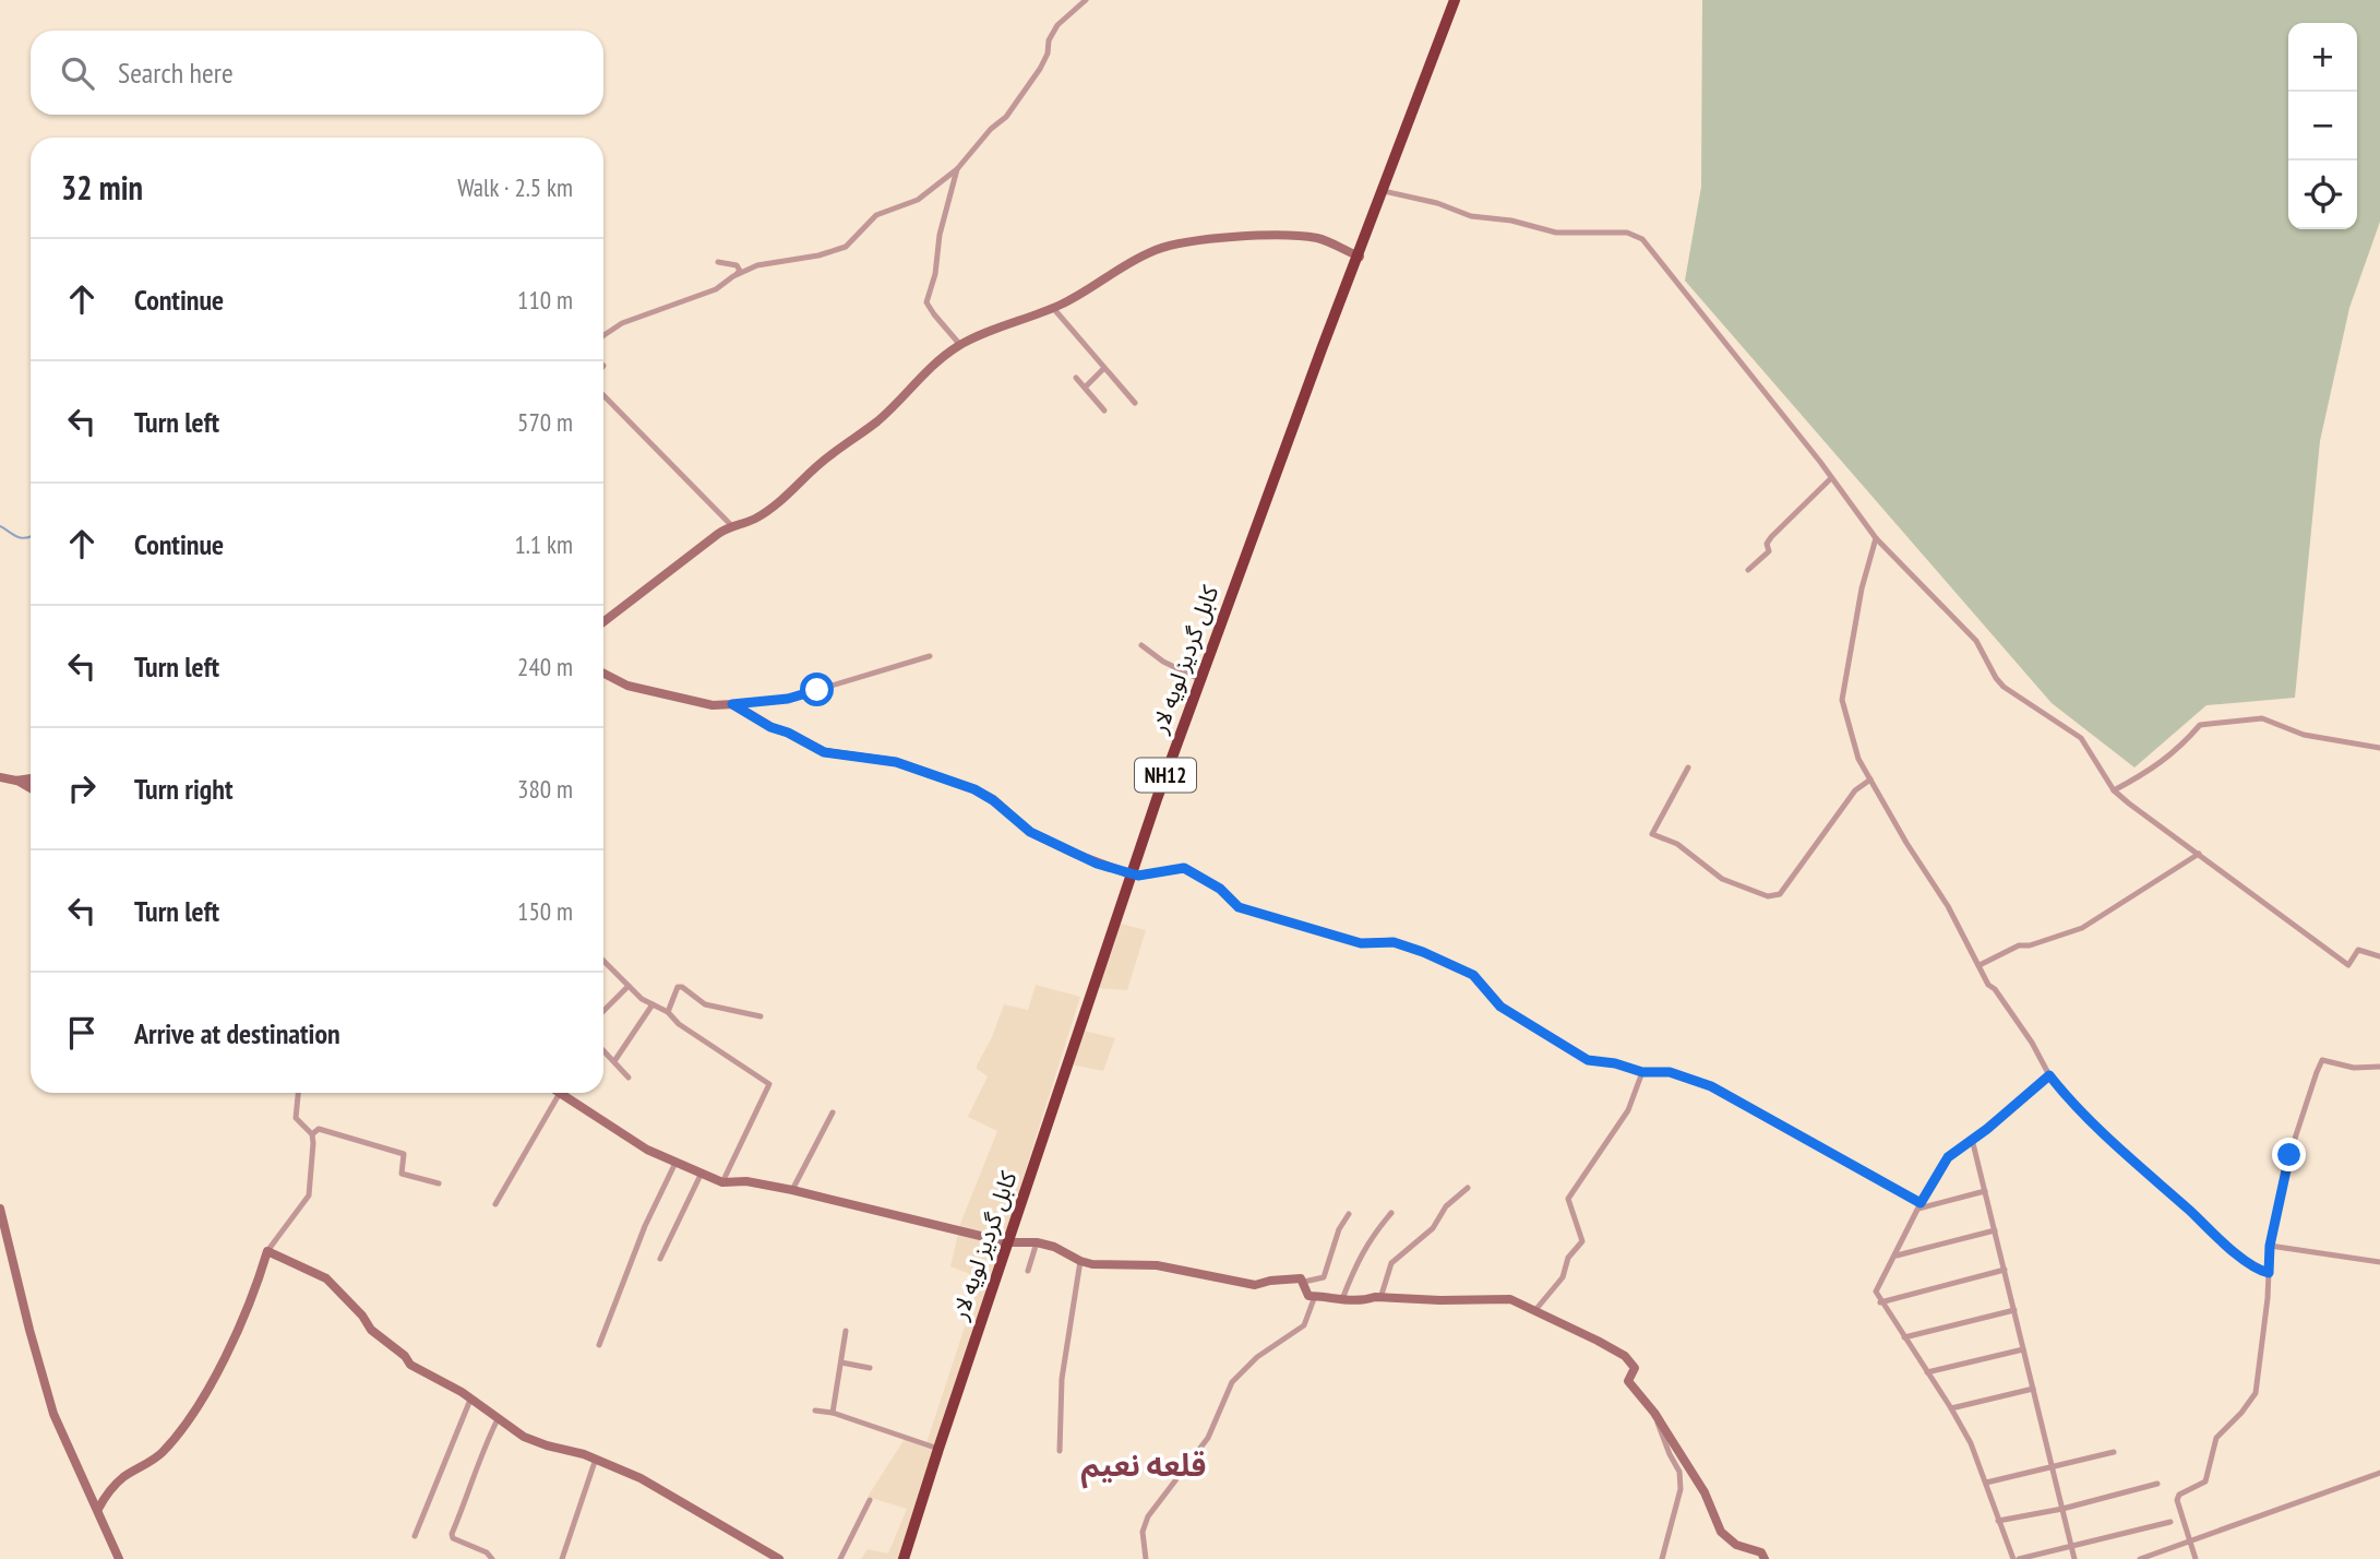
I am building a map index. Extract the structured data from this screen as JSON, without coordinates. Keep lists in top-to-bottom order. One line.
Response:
{"streets":{"highway":["کابل گردیز لویه لار","NH12"]},"districts":["قلعه نعيم"],"page":{"map_buttons":["+","−"],"search":"Search here","heading":["32 min","Walk · 2.5 km"],"list":[["Continue","110 m"],["Turn left","570 m"],["Continue","1.1 km"],["Turn left","240 m"],["Turn right","380 m"],["Turn left","150 m"],"Arrive at destination"]}}
